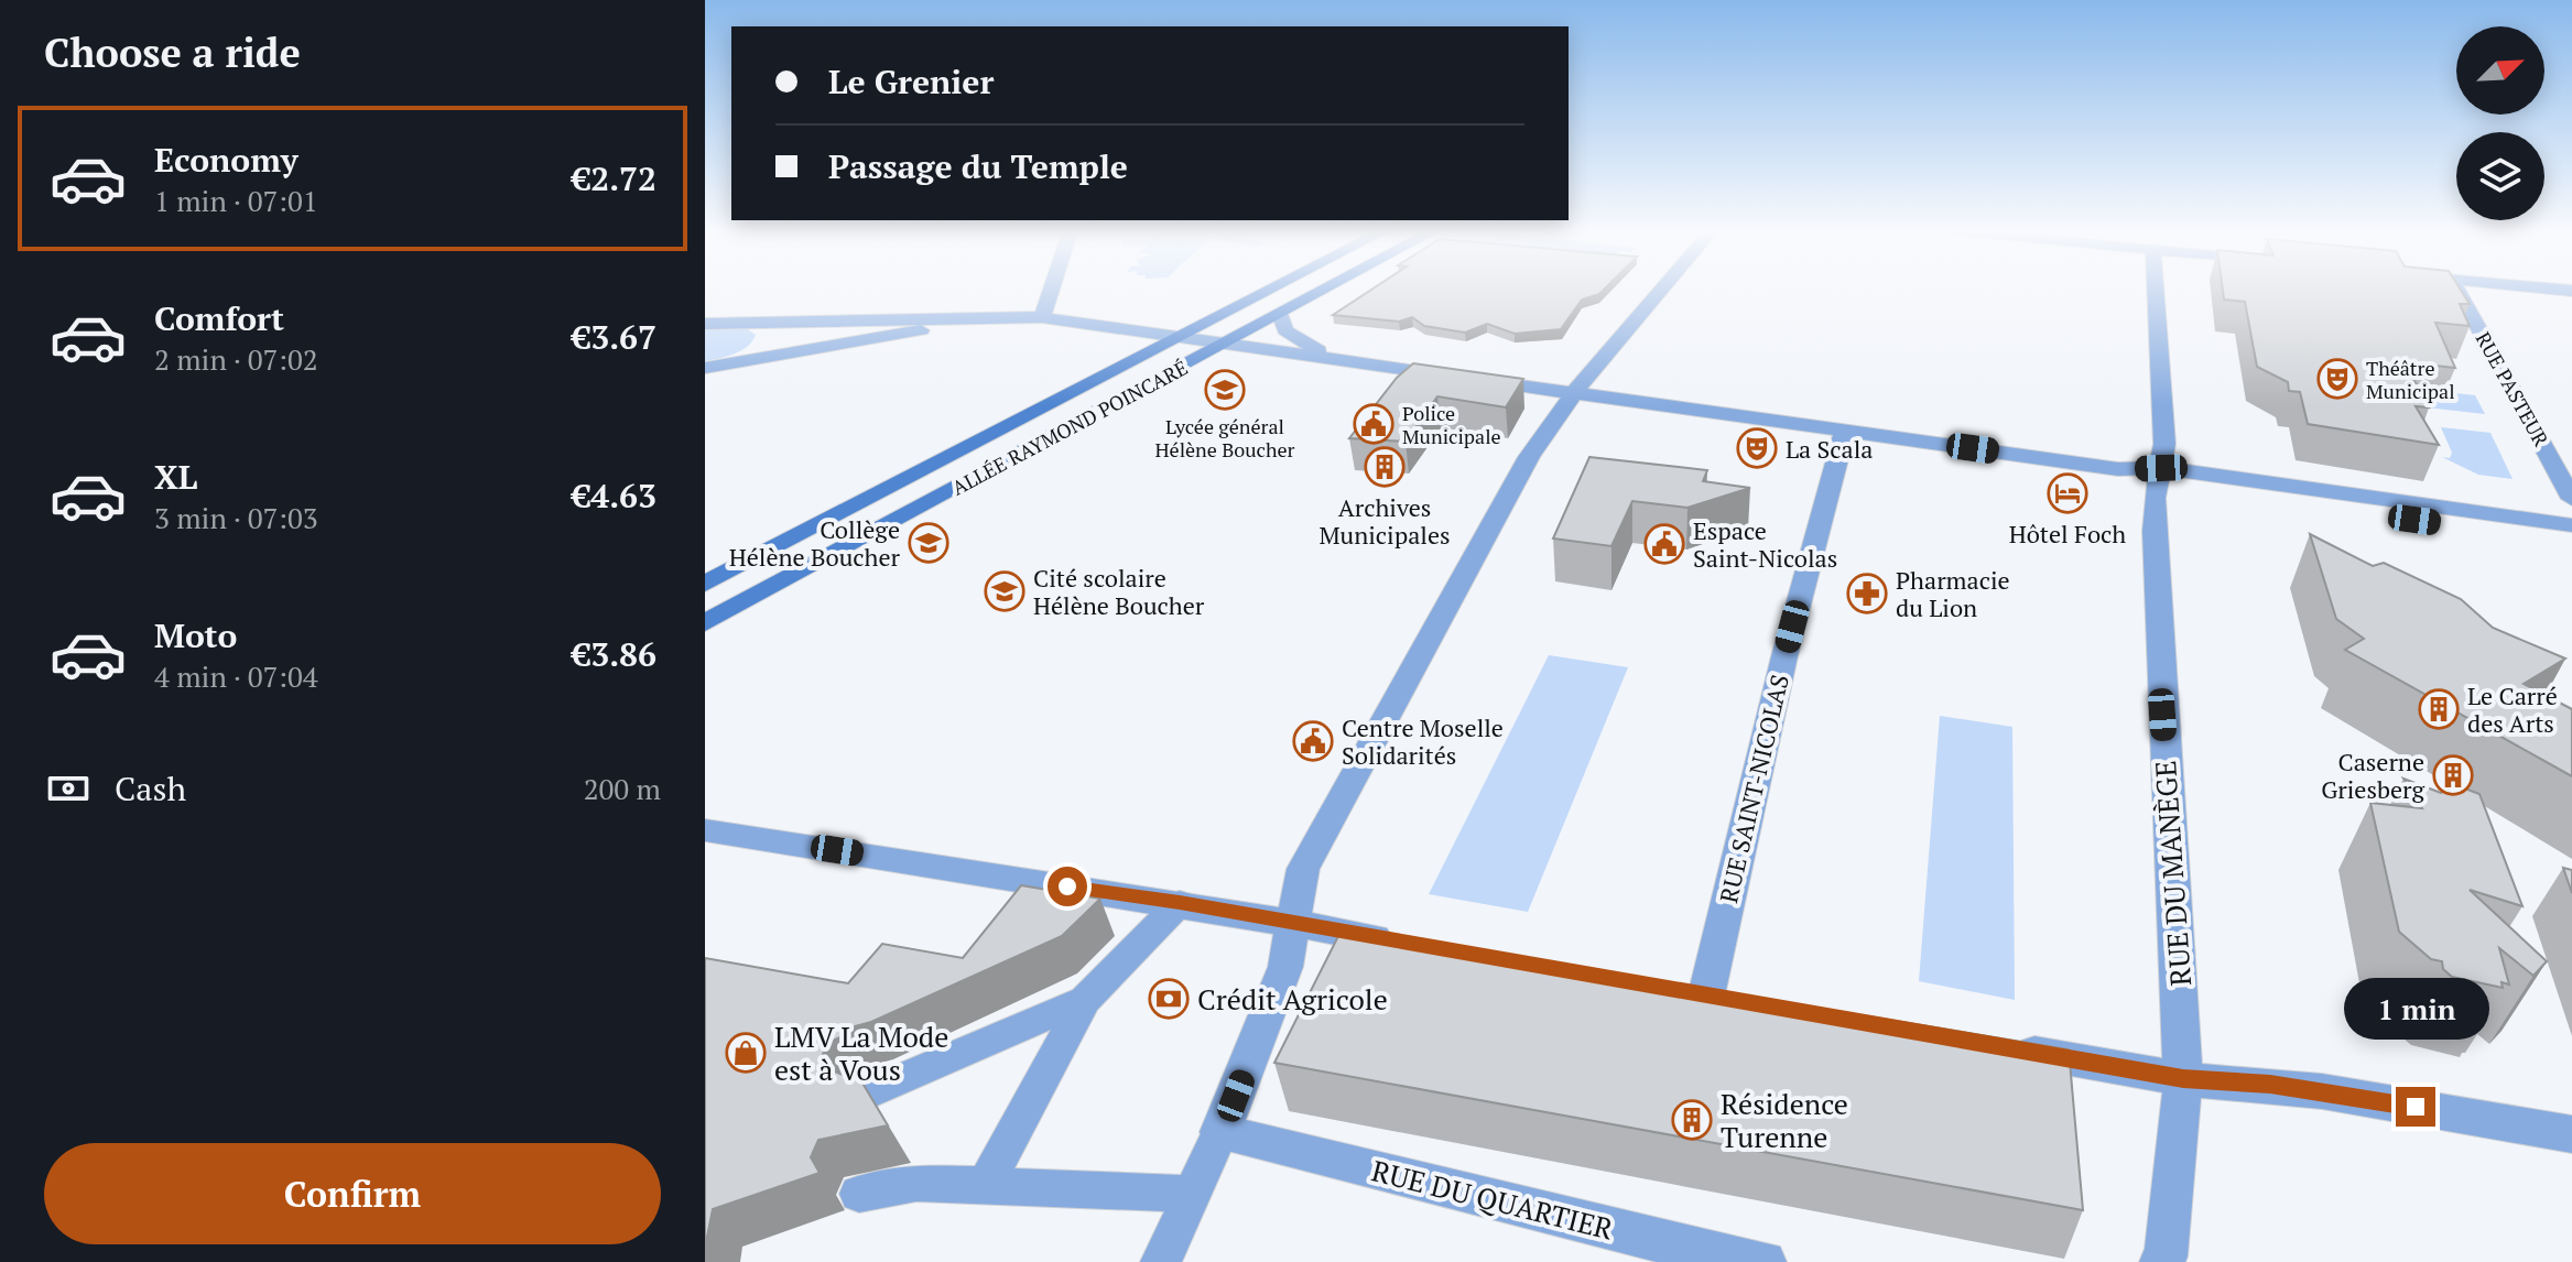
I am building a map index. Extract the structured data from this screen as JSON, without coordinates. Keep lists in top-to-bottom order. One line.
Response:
{"streets":{"main road":["ALLÉE RAYMOND POINCARÉ"],"street":["RUE PASTEUR","RUE SAINT-NICOLAS","RUE DU MANÈGE","RUE DU QUARTIER"]},"places":{"theatre":["Théâtre Municipal","La Scala"],"school or university":["Lycée général Hélène Boucher","Collège Hélène Boucher","Cité scolaire Hélène Boucher"],"public building":["Police Municipale","Espace Saint-Nicolas","Centre Moselle Solidarités"],"building":["Archives Municipales","Le Carré des Arts","Caserne Griesberg","Résidence Turenne"],"hotel":["Hôtel Foch"],"pharmacy":["Pharmacie du Lion"],"bank":["Crédit Agricole"],"shop":["LMV La Mode est à Vous"]},"north":"top right","page":{"heading":"Choose a ride","banner":["Le Grenier","Passage du Temple"],"list":[{"name":"Economy","note":"1 min · 07:01","value":"€2.72"},{"name":"Comfort","note":"2 min · 07:02","value":"€3.67"},{"name":"XL","note":"3 min · 07:03","value":"€4.63"},{"name":"Moto","note":"4 min · 07:04","value":"€3.86"}],"pay":["Cash","200 m"],"bubble":"1 min","buttons":"Confirm"}}
